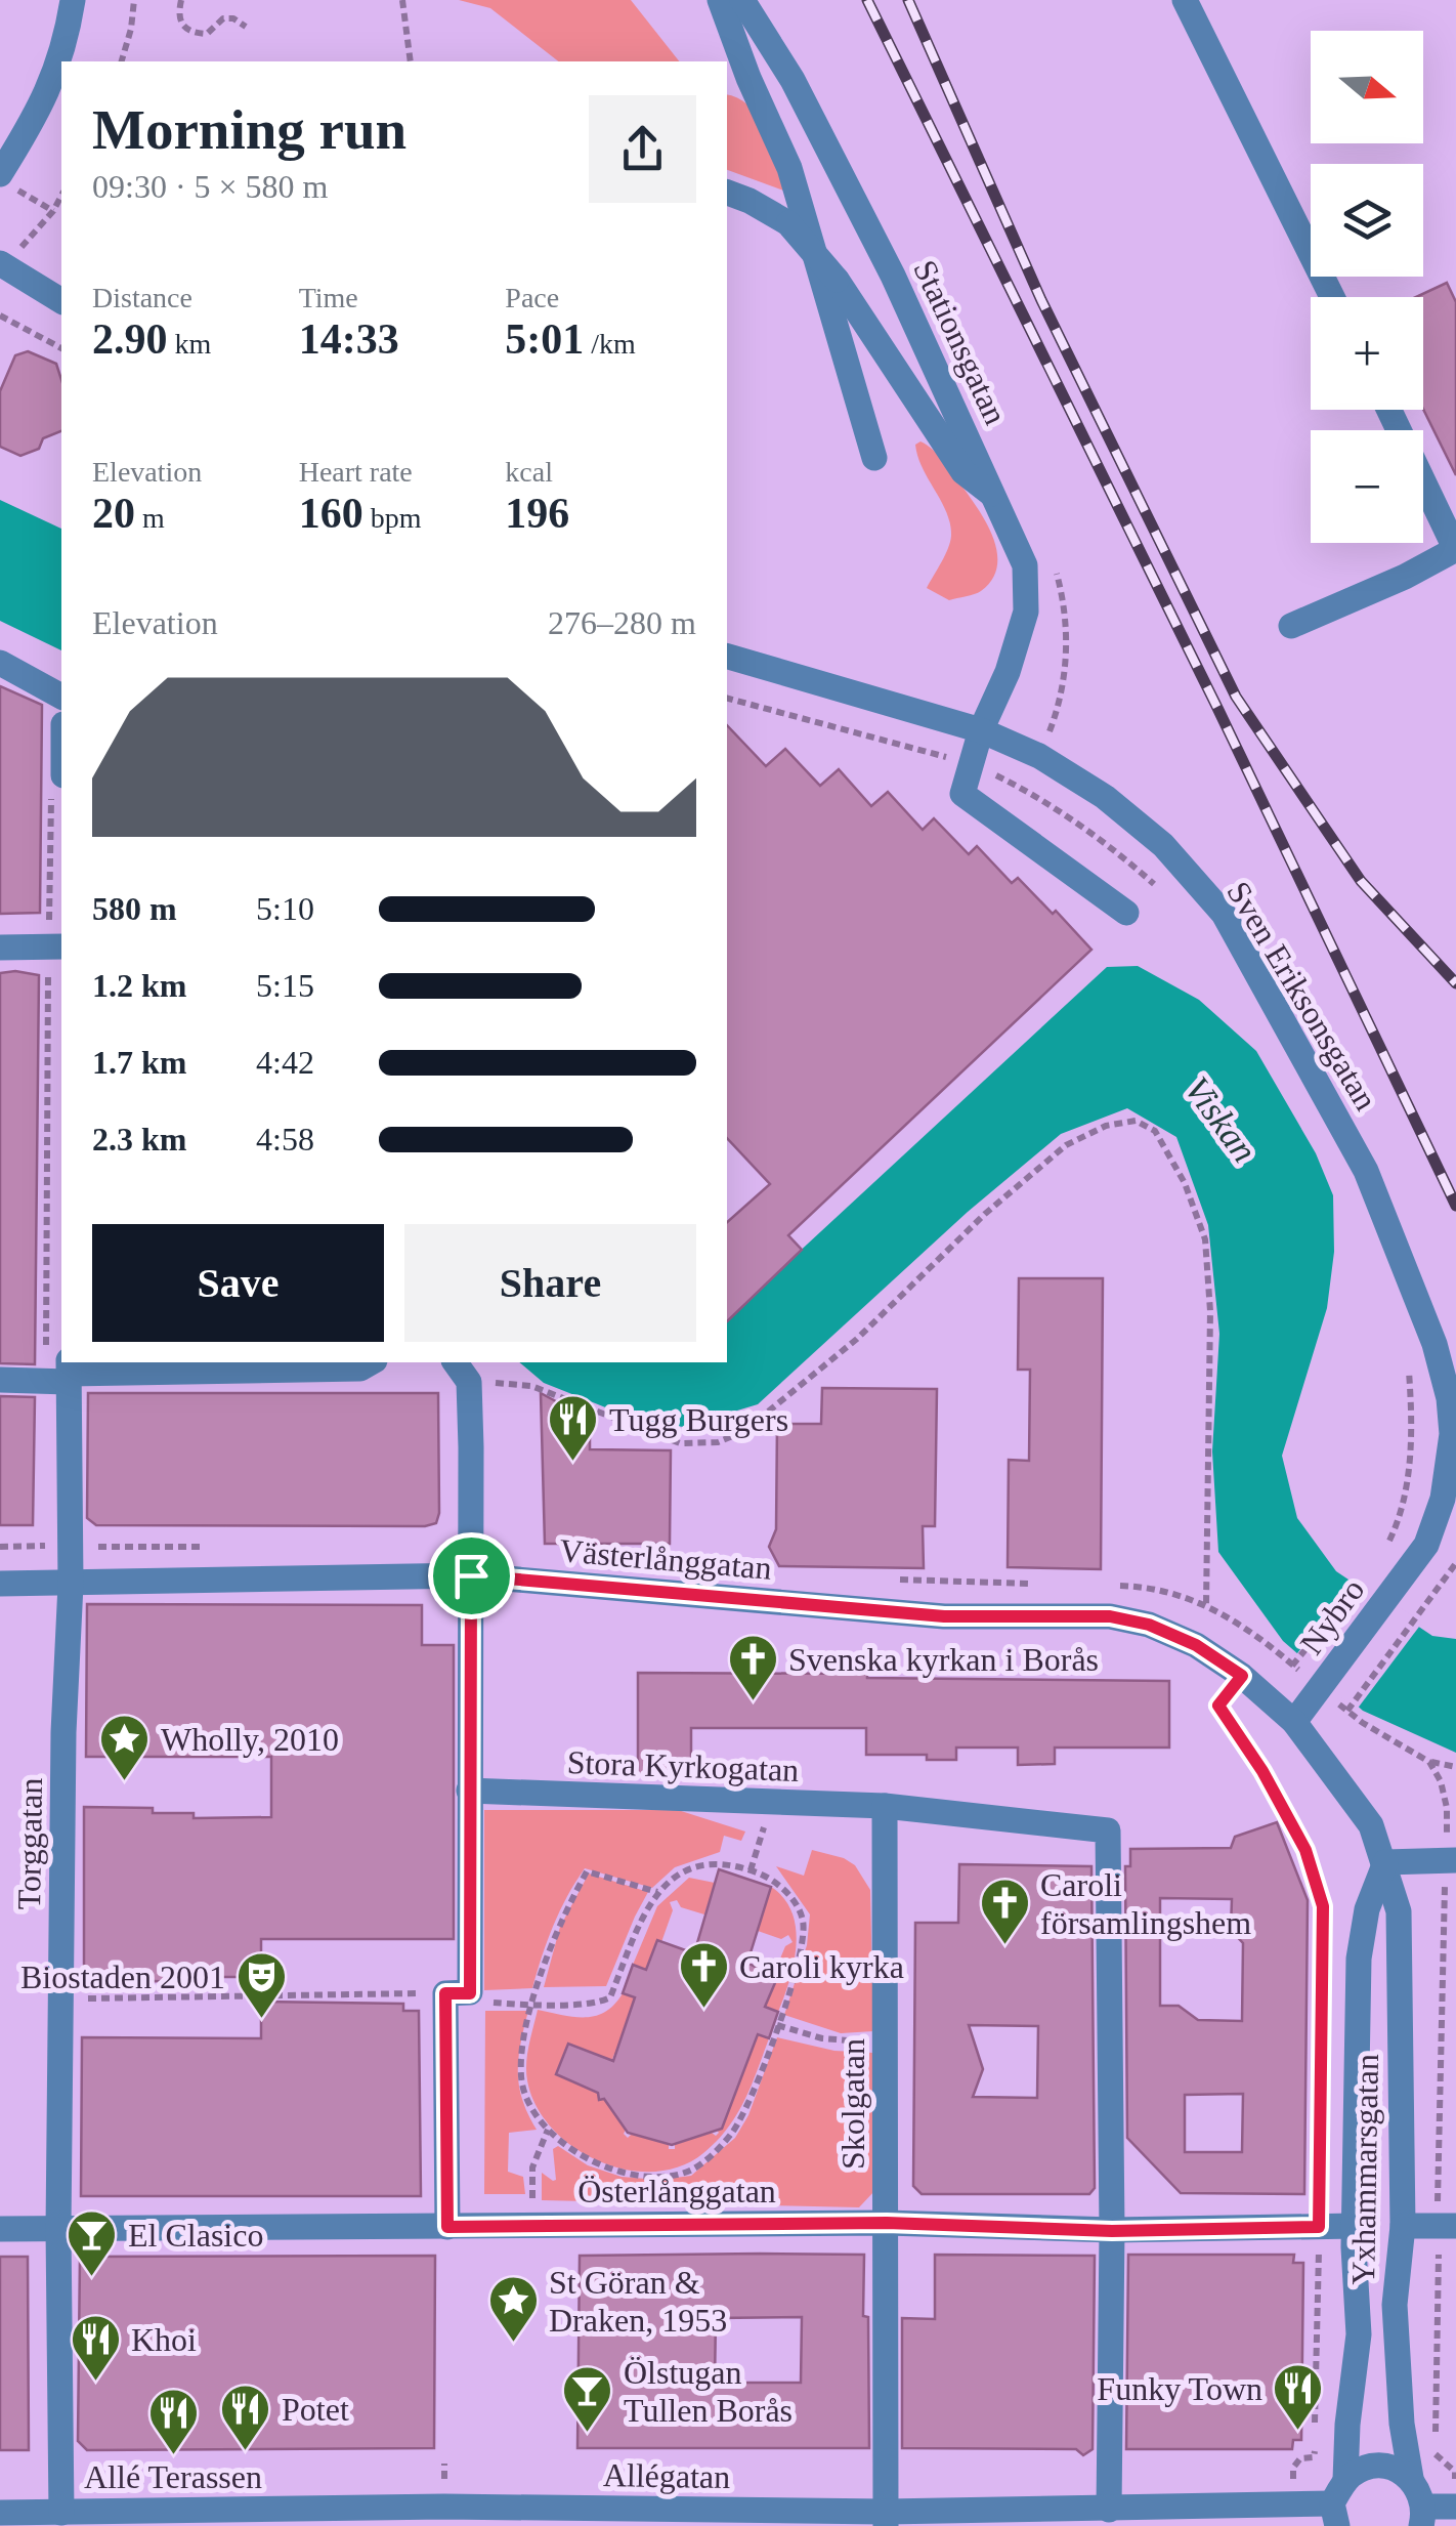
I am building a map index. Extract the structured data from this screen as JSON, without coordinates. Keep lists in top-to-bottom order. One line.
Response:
{"streets":{"street":["Stationsgatan","Sven Eriksonsgatan","Västerlånggatan","Nybro","Stora Kyrkogatan","Torggatan","Skolgatan","Yxhammarsgatan","Österlånggatan","Allégatan"]},"crossings":[["Stationsgatan","Sven Eriksonsgatan"],["Sven Eriksonsgatan","Nybro"],["Västerlånggatan","Nybro"],["Västerlånggatan","Torggatan"],["Västerlånggatan","Yxhammarsgatan"],["Nybro","Yxhammarsgatan"],["Stora Kyrkogatan","Skolgatan"],["Stora Kyrkogatan","Österlånggatan"],["Torggatan","Österlånggatan"],["Torggatan","Allégatan"],["Skolgatan","Österlånggatan"],["Skolgatan","Allégatan"],["Yxhammarsgatan","Österlånggatan"],["Yxhammarsgatan","Allégatan"]],"water":["Viskan"],"places":{"restaurant":["Tugg Burgers","Khoi","Funky Town","Potet","Allé Terassen"],"church":["Svenska kyrkan i Borås","Caroli församlingshem","Caroli kyrka"],"place":["Wholly, 2010","St Göran & Draken, 1953"],"theatre":["Biostaden 2001"],"bar":["El Clasico","Ölstugan Tullen Borås"]},"north":"right","page":{"map_buttons":["+","−"],"heading":["Morning run","09:30 · 5 × 580 m"],"stats":[["Distance","2.90 km"],["Time","14:33"],["Pace","5:01 /km"],["Elevation","20 m"],["Heart rate","160 bpm"],["kcal","196"]],"chart":["Elevation","276–280 m"],"list":[{"name":"580 m","note":"5:10"},{"name":"1.2 km","note":"5:15"},{"name":"1.7 km","note":"4:42"},{"name":"2.3 km","note":"4:58"}],"buttons":["Save","Share"]}}
